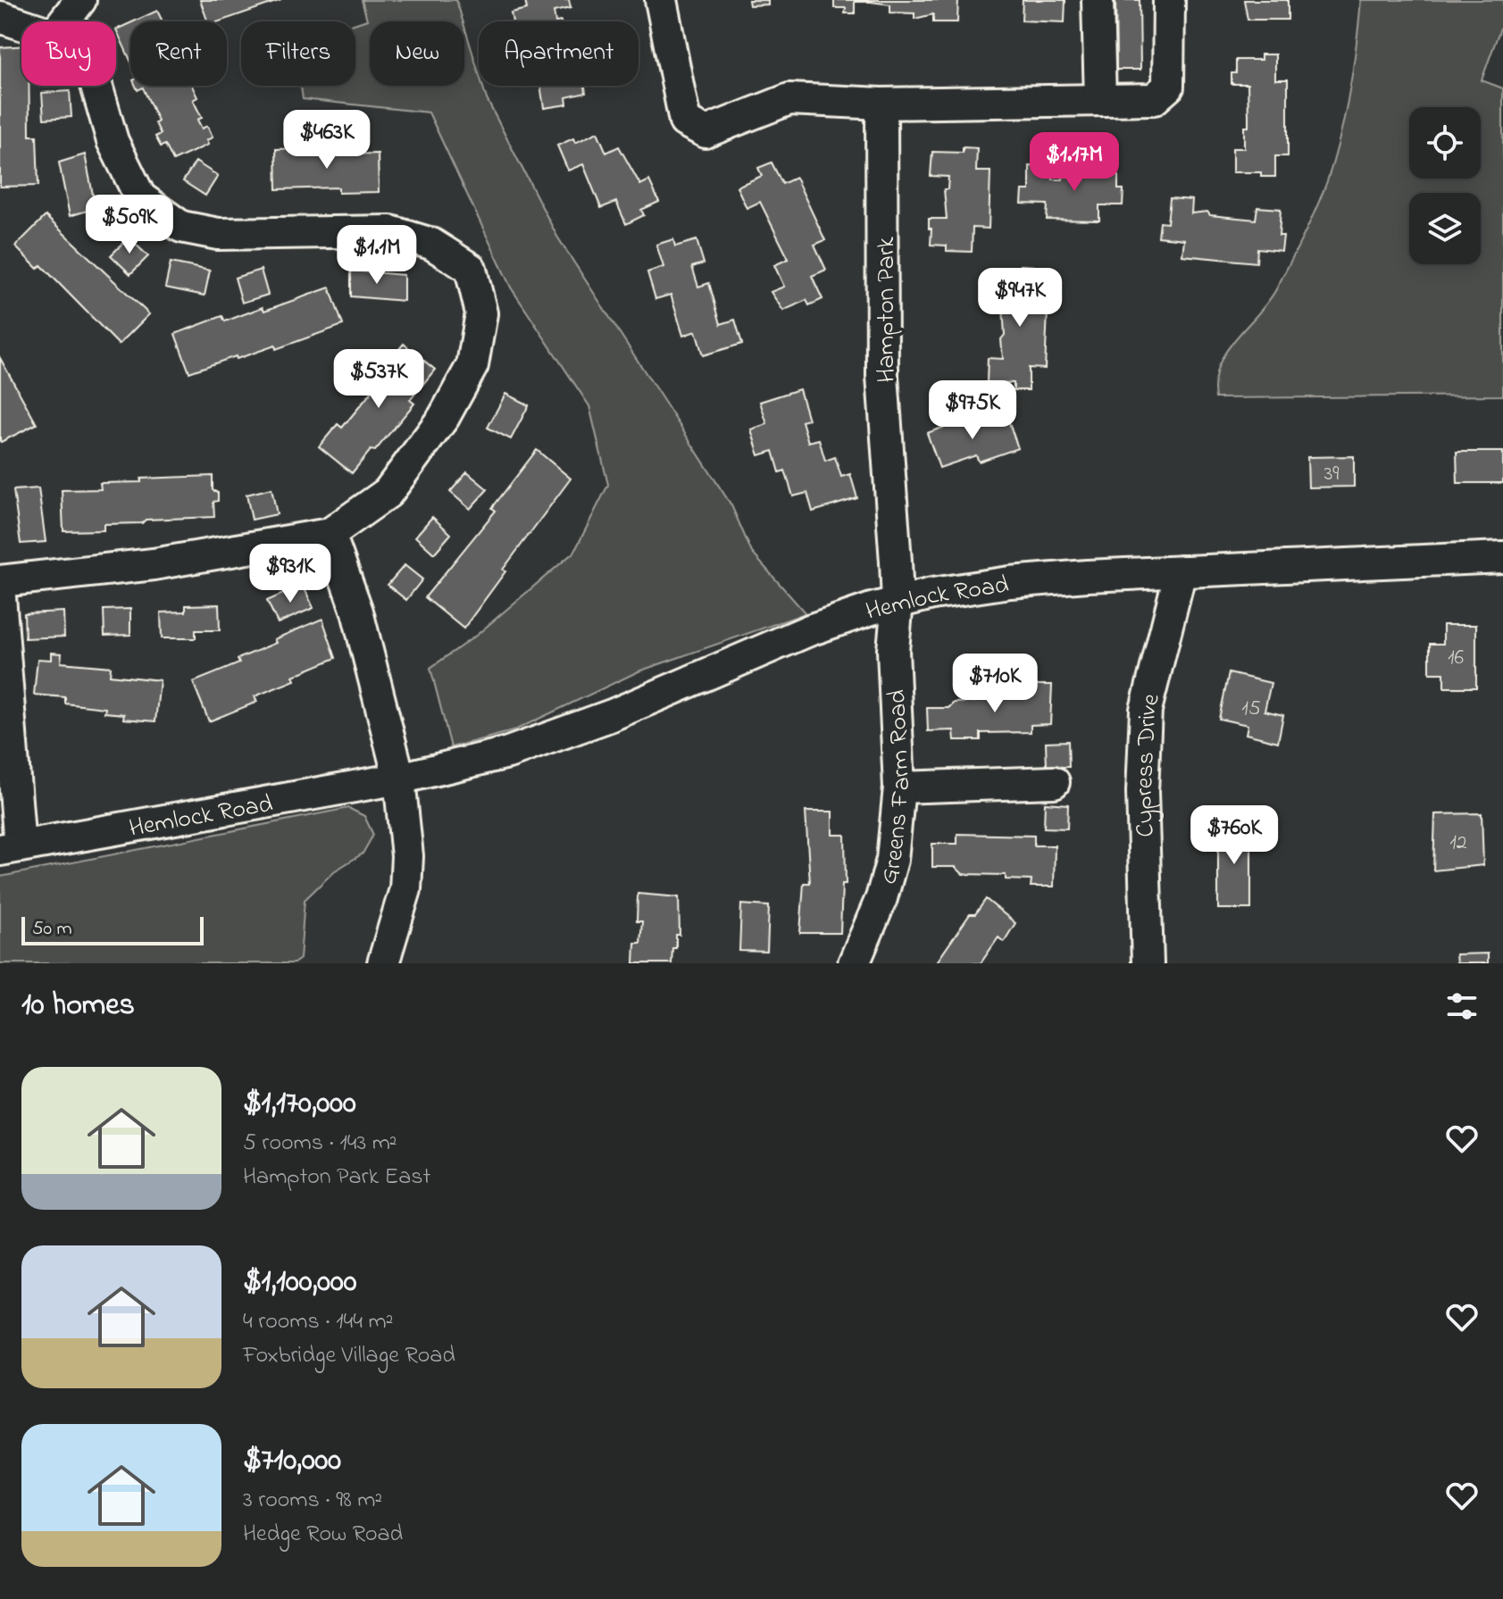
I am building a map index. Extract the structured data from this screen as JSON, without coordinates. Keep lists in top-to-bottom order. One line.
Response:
{"streets":{"street":["Hampton Park","Hemlock Road","Cypress Drive","Greens Farm Road"]},"crossings":[["Hampton Park","Hemlock Road"],["Hampton Park","Greens Farm Road"],["Hemlock Road","Cypress Drive"],["Hemlock Road","Greens Farm Road"]],"house_numbers":["39","16","15","12"],"scale_bar":"50 m","page":{"chip":["Buy","Rent","Filters","New","Apartment"],"price":["$463K","$1.17M","$509K","$1.1M","$947K","$537K","$975K","$931K","$710K","$760K"],"scale":"50 m","heading":"10 homes","list":[{"name":"$1,170,000","note":"5 rooms · 143 m² · Hampton Park East"},{"name":"$1,100,000","note":"4 rooms · 144 m² · Foxbridge Village Road"},{"name":"$710,000","note":"3 rooms · 98 m² · Hedge Row Road"}]}}
